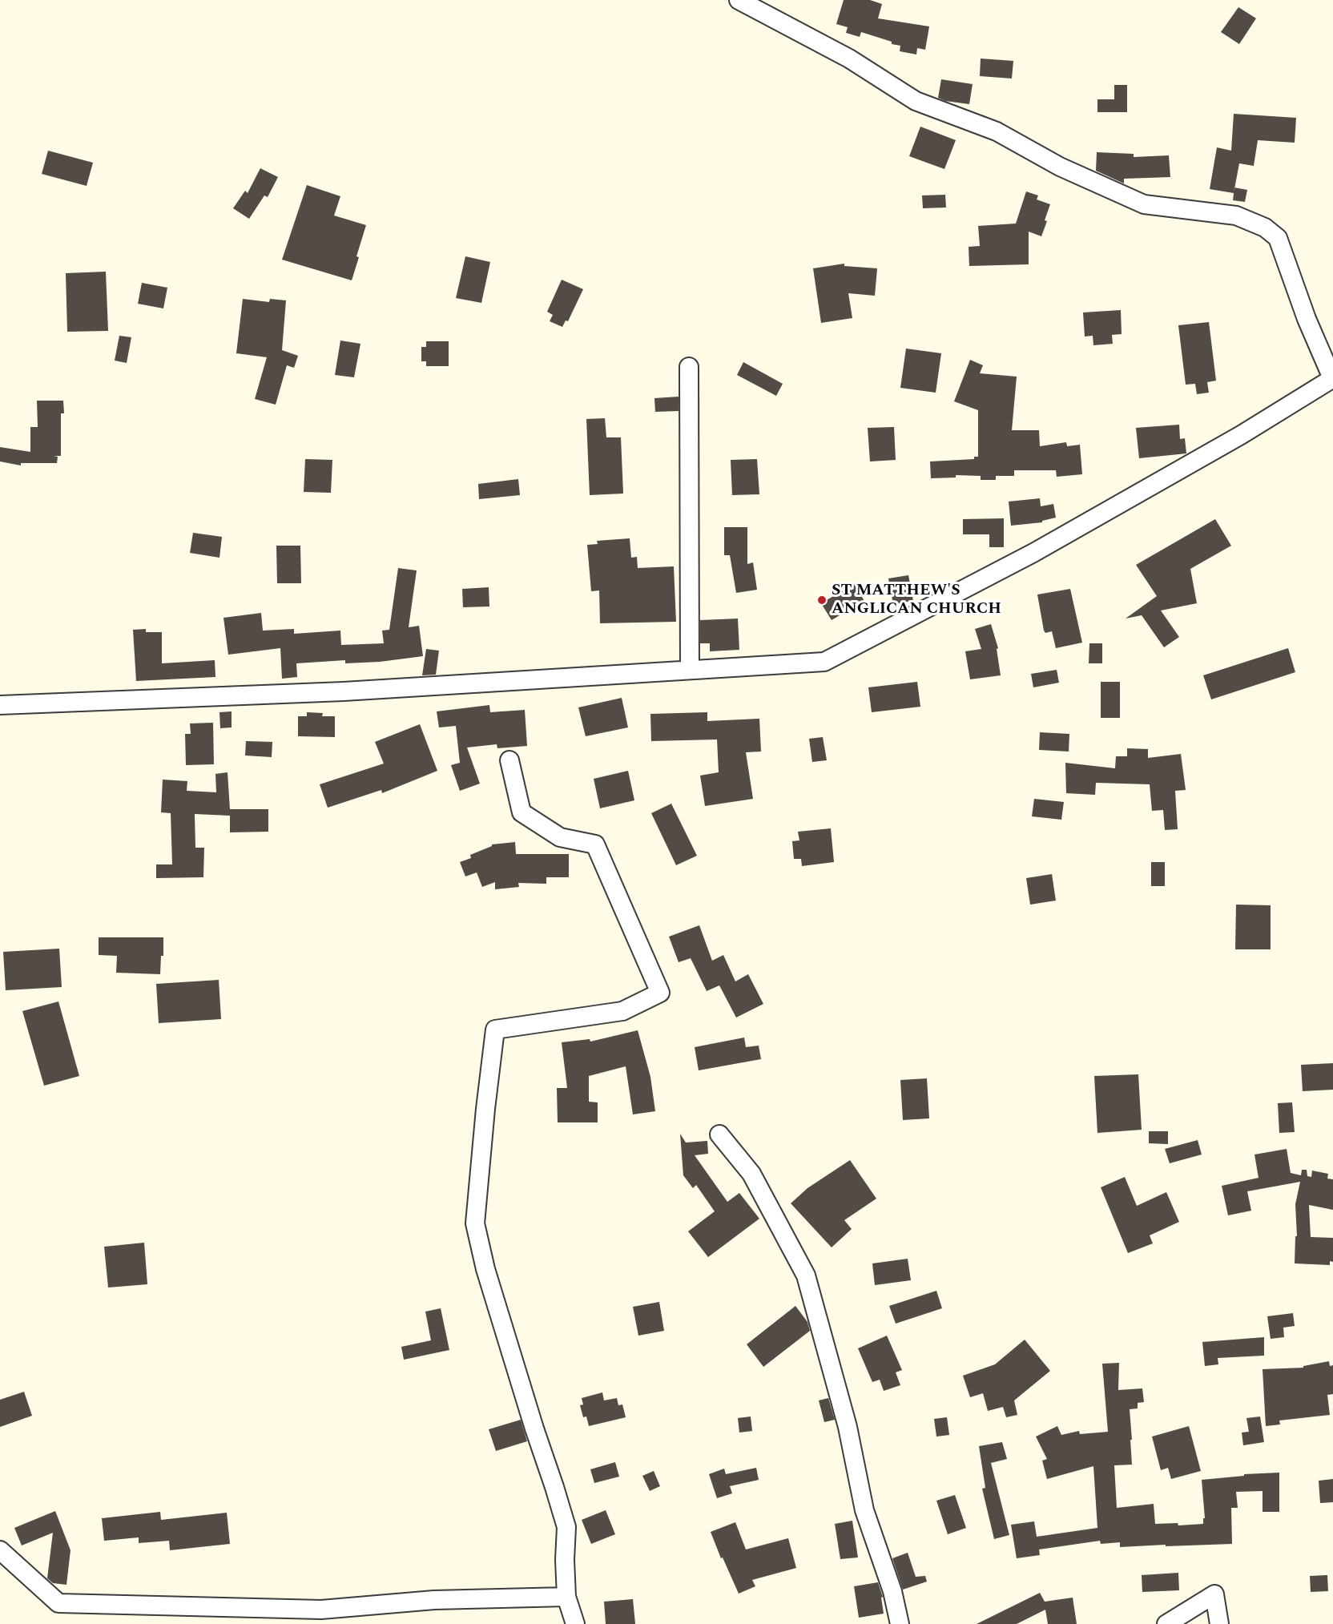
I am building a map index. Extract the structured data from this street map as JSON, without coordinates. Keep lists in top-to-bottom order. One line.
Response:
{"places":["ST MATTHEW'S ANGLICAN CHURCH"]}
